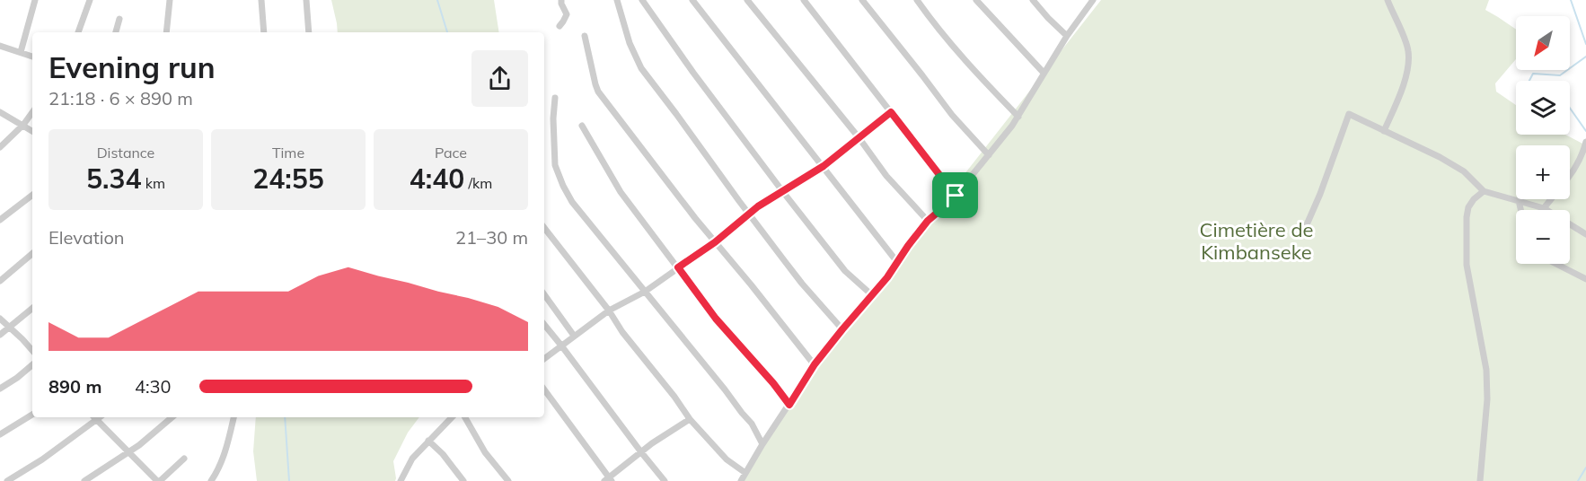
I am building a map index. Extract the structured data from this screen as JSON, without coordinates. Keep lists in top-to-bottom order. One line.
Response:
{"parks":["Cimetière de Kimbanseke"],"north":"bottom left","page":{"map_buttons":["+","−"],"heading":["Evening run","21:18 · 6 × 890 m"],"stats":[["Distance","5.34 km"],["Time","24:55"],["Pace","4:40 /km"]],"chart":["Elevation","21–30 m"],"list":[{"name":"890 m","note":"4:30"}]}}
